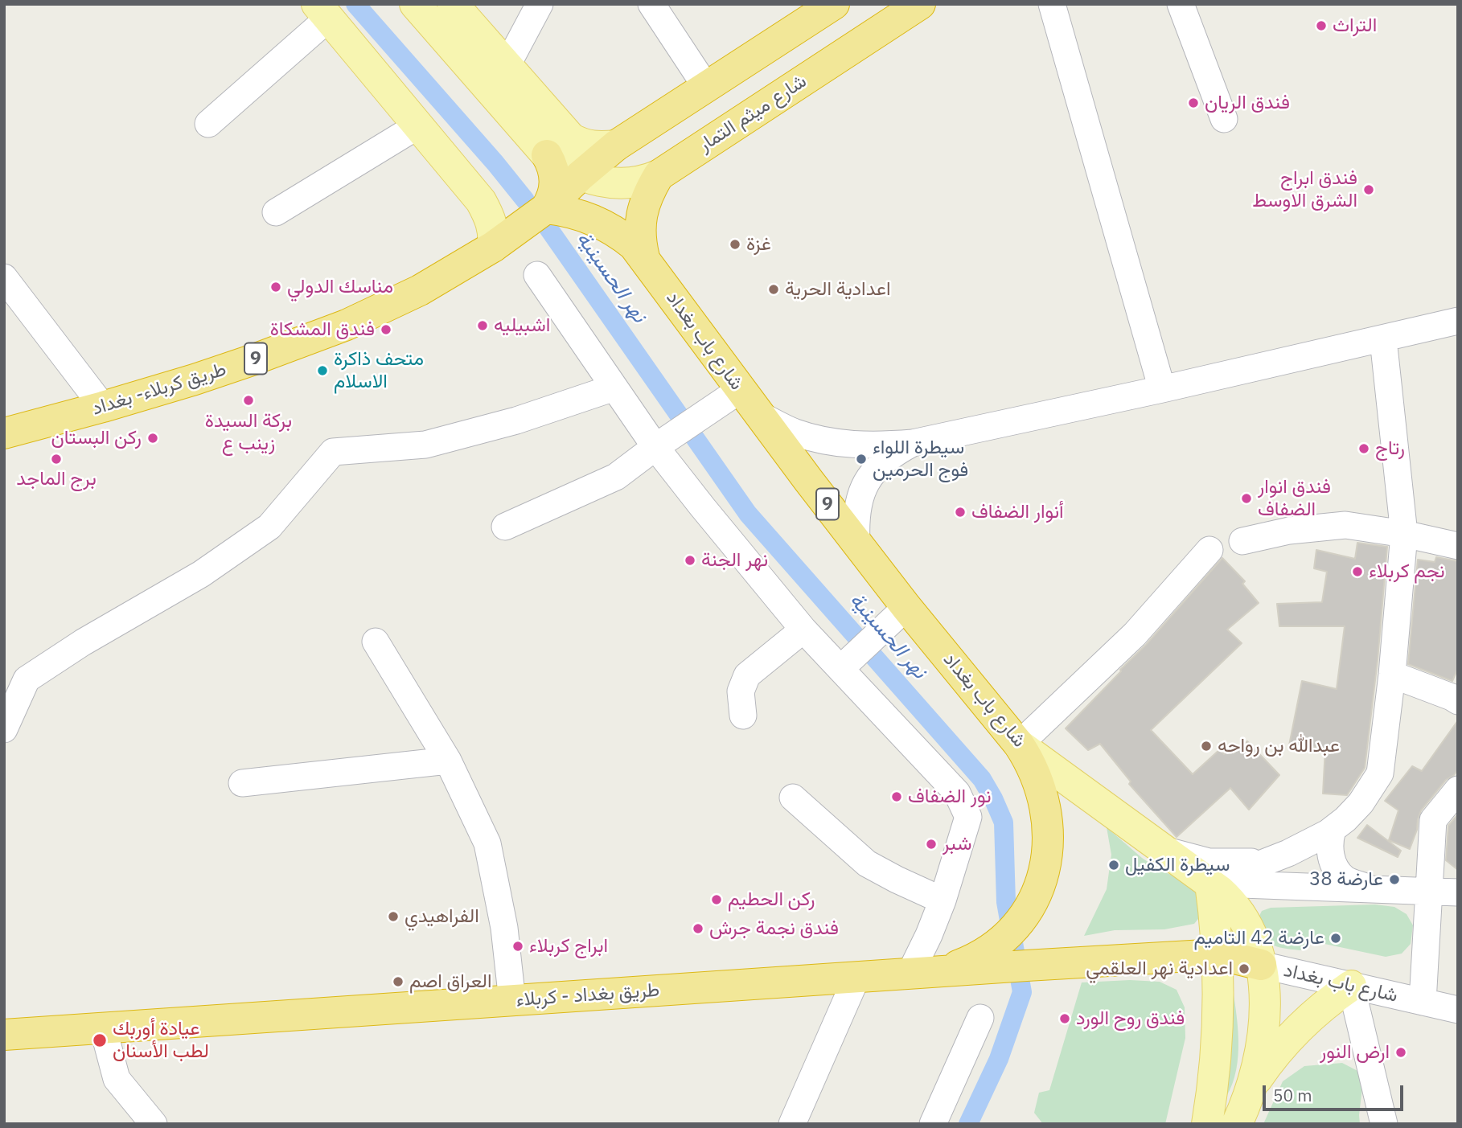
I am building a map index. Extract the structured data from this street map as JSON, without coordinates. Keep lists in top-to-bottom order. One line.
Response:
{"streets":{"highway":["شارع ميثم التمار","شارع باب بغداد","9","طريق كربلاء- بغداد","طريق بغداد - كربلاء"]},"crossings":[["شارع ميثم التمار","9"],["شارع باب بغداد","9"],["شارع باب بغداد","طريق بغداد - كربلاء"],["9","طريق كربلاء- بغداد"],["9","طريق بغداد - كربلاء"]],"water":["نهر الحسينية"],"places":["التراث","فندق الريان","فندق ابراج الشرق الاوسط","غزة","مناسك الدولي","اعدادية الحرية","اشبيليه","فندق المشكاة","متحف ذاكرة الاسلام","بركة السيدة زينب ع","ركن البستان","رتاج","برج الماجد","سيطرة اللواء فوج الحرمين","فندق انوار الضفاف","أنوار الضفاف","نهر الجنة","نجم كربلاء","عبدالله بن رواحه","نور الضفاف","شبر","سيطرة الكفيل","عارضة 38","ركن الحطيم","الفراهيدي","فندق نجمة جرش","عارضة 42 التاميم","ابراج كربلاء","اعدادية نهر العلقمي","العراق اصم","فندق روح الورد","عيادة أوربك لطب الأسنان","ارض النور"],"scale_bar":"50 m"}
